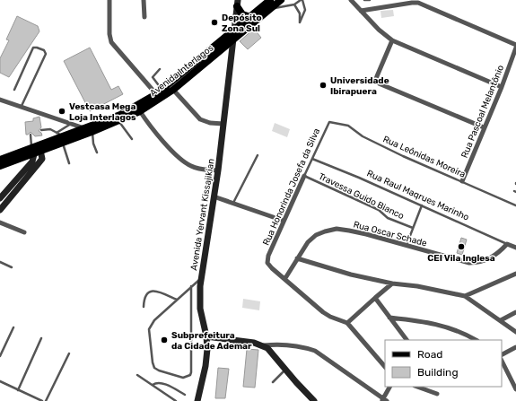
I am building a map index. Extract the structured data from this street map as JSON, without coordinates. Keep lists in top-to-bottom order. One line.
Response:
{"streets":{"main road":["Avenida Interlagos","Avenida Yervant Kissajikian"],"street":["Rua Pascoal Melantônio","Rua Honorinda Josefa da Silva","Rua Raul Maqrues Marinho","Rua Oscar Schade"],"lane":["Rua Leônidas Moreira","Travessa Guido Bianco"]},"crossings":[["Avenida Interlagos","Avenida Yervant Kissajikian"],["Rua Pascoal Melantônio","Rua Leônidas Moreira"],["Rua Leônidas Moreira","Rua Honorinda Josefa da Silva"],["Rua Honorinda Josefa da Silva","Rua Raul Maqrues Marinho"],["Rua Honorinda Josefa da Silva","Travessa Guido Bianco"],["Rua Honorinda Josefa da Silva","Rua Oscar Schade"],["Rua Raul Maqrues Marinho","Rua Oscar Schade"]],"places":["Depósito Zona Sul","Universidade Ibirapuera","Vestcasa Mega Loja Interlagos","CEI Vila Inglesa","Subprefeitura da Cidade Ademar"],"legend":["Road","Building"]}
